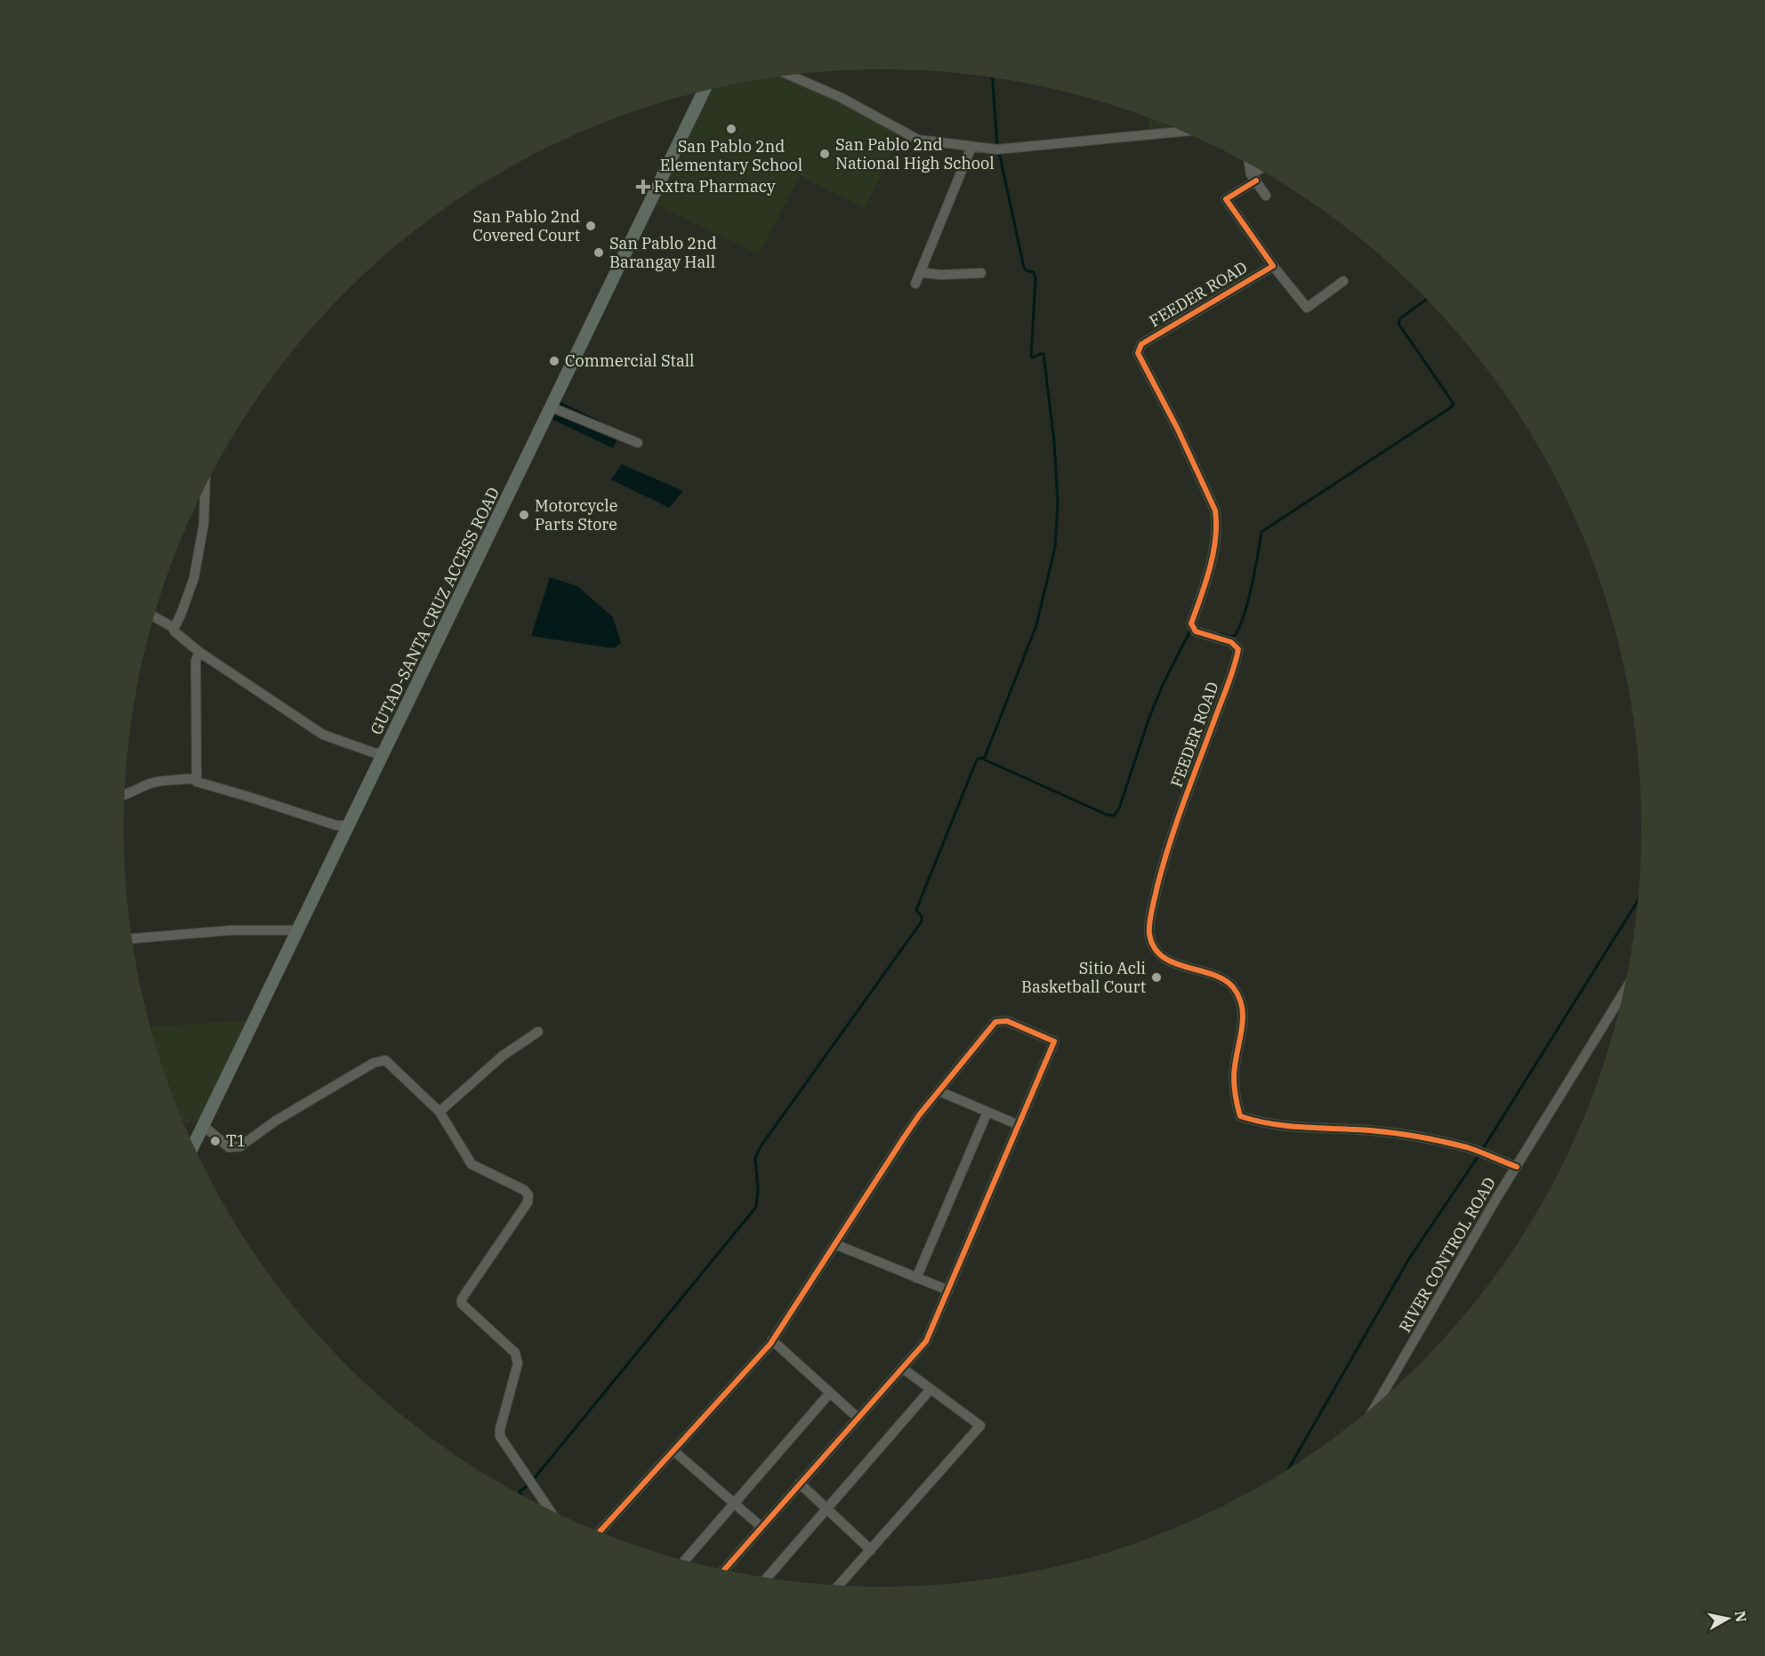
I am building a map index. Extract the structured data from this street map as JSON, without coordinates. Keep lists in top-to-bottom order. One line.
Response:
{"streets":{"main road":["GUTAD-SANTA CRUZ ACCESS ROAD"],"street":["FEEDER ROAD","RIVER CONTROL ROAD"]},"crossings":[["FEEDER ROAD","RIVER CONTROL ROAD"]],"places":{"other":["San Pablo 2nd Elementary School","San Pablo 2nd National High School","San Pablo 2nd Covered Court","San Pablo 2nd Barangay Hall","Commercial Stall","Motorcycle Parts Store","Sitio Acli Basketball Court","T1"],"health":["Rxtra Pharmacy"]},"north":"right"}
